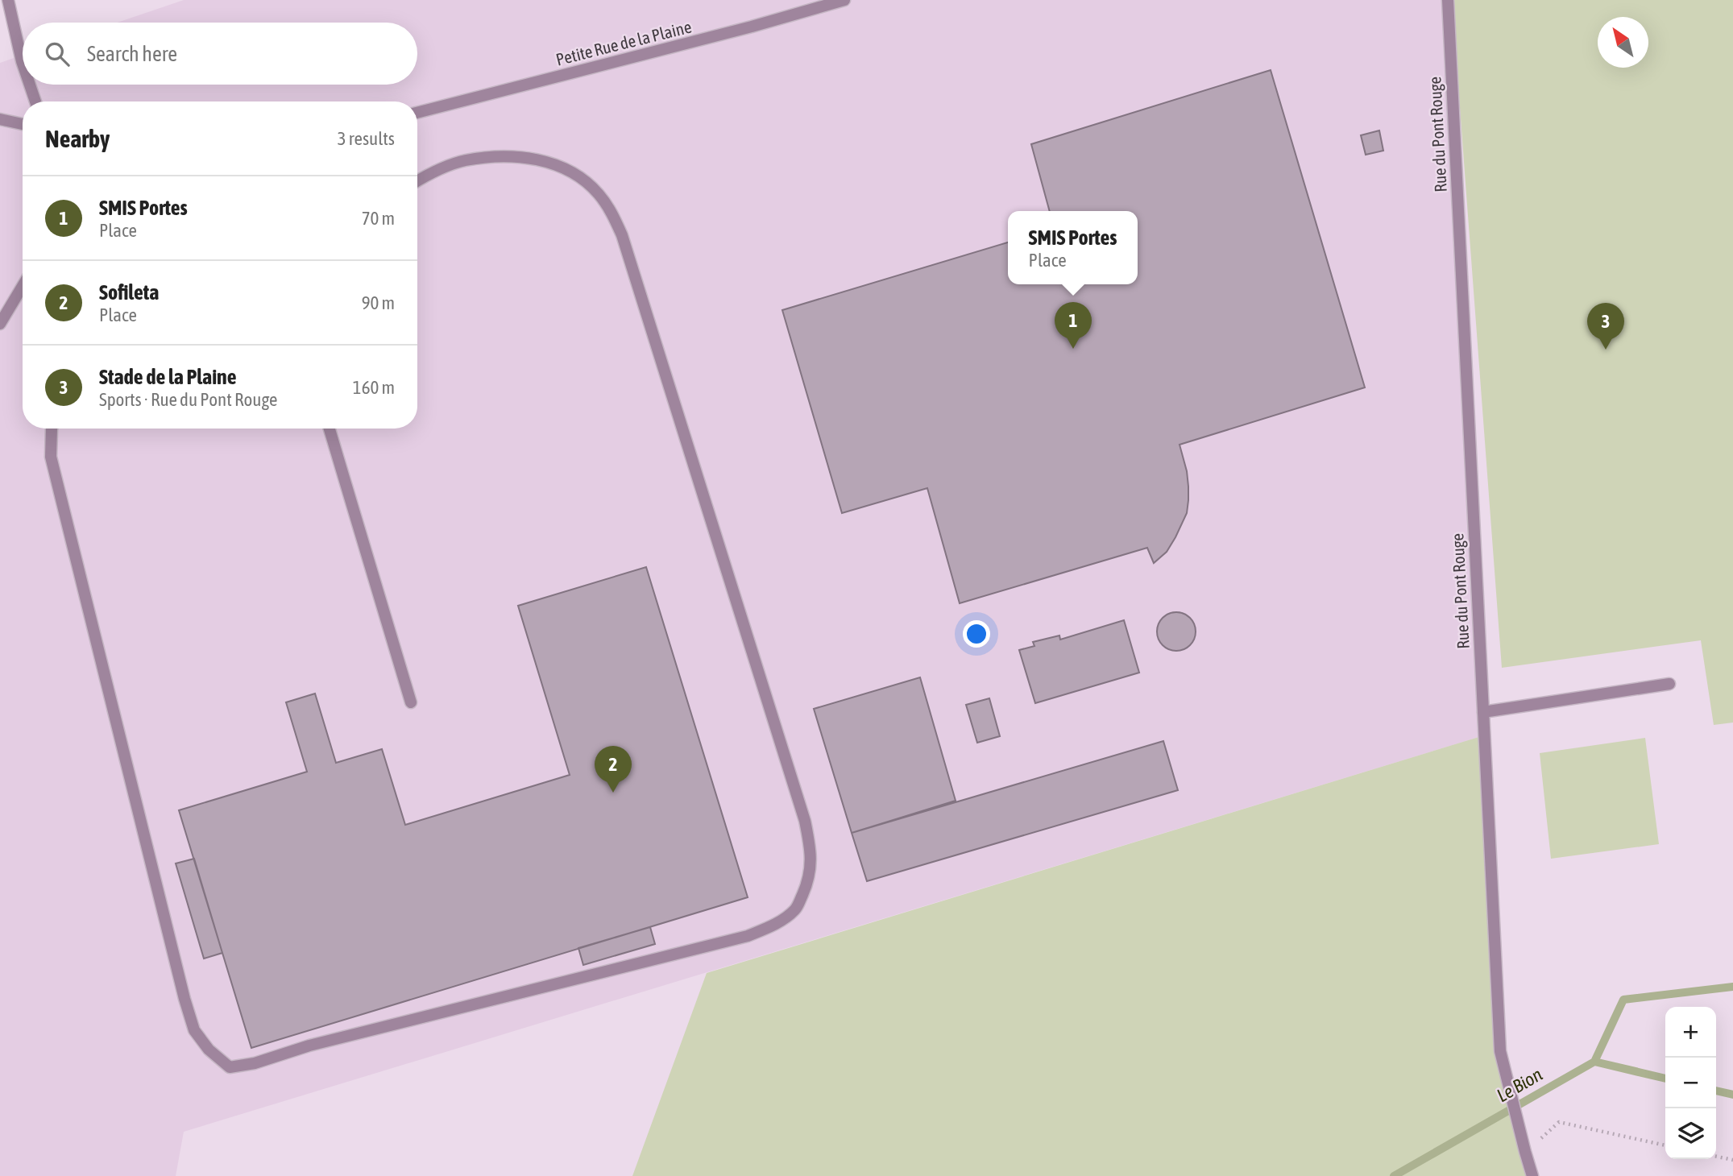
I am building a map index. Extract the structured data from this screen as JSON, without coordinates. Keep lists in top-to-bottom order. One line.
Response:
{"streets":{"street":["Petite Rue de la Plaine","Rue du Pont Rouge"]},"water":["Le Bion"],"north":"top left","page":{"search":"Search here","heading":["Nearby","3 results"],"list":[{"mark":"1","name":"SMIS Portes","note":"Place","value":"70 m"},{"mark":"2","name":"Sofileta","note":"Place","value":"90 m"},{"mark":"3","name":"Stade de la Plaine","note":"Sports · Rue du Pont Rouge","value":"160 m"}],"popup":["SMIS Portes","Place"],"pins":["1","3","2"],"map_buttons":["+","−"]}}
